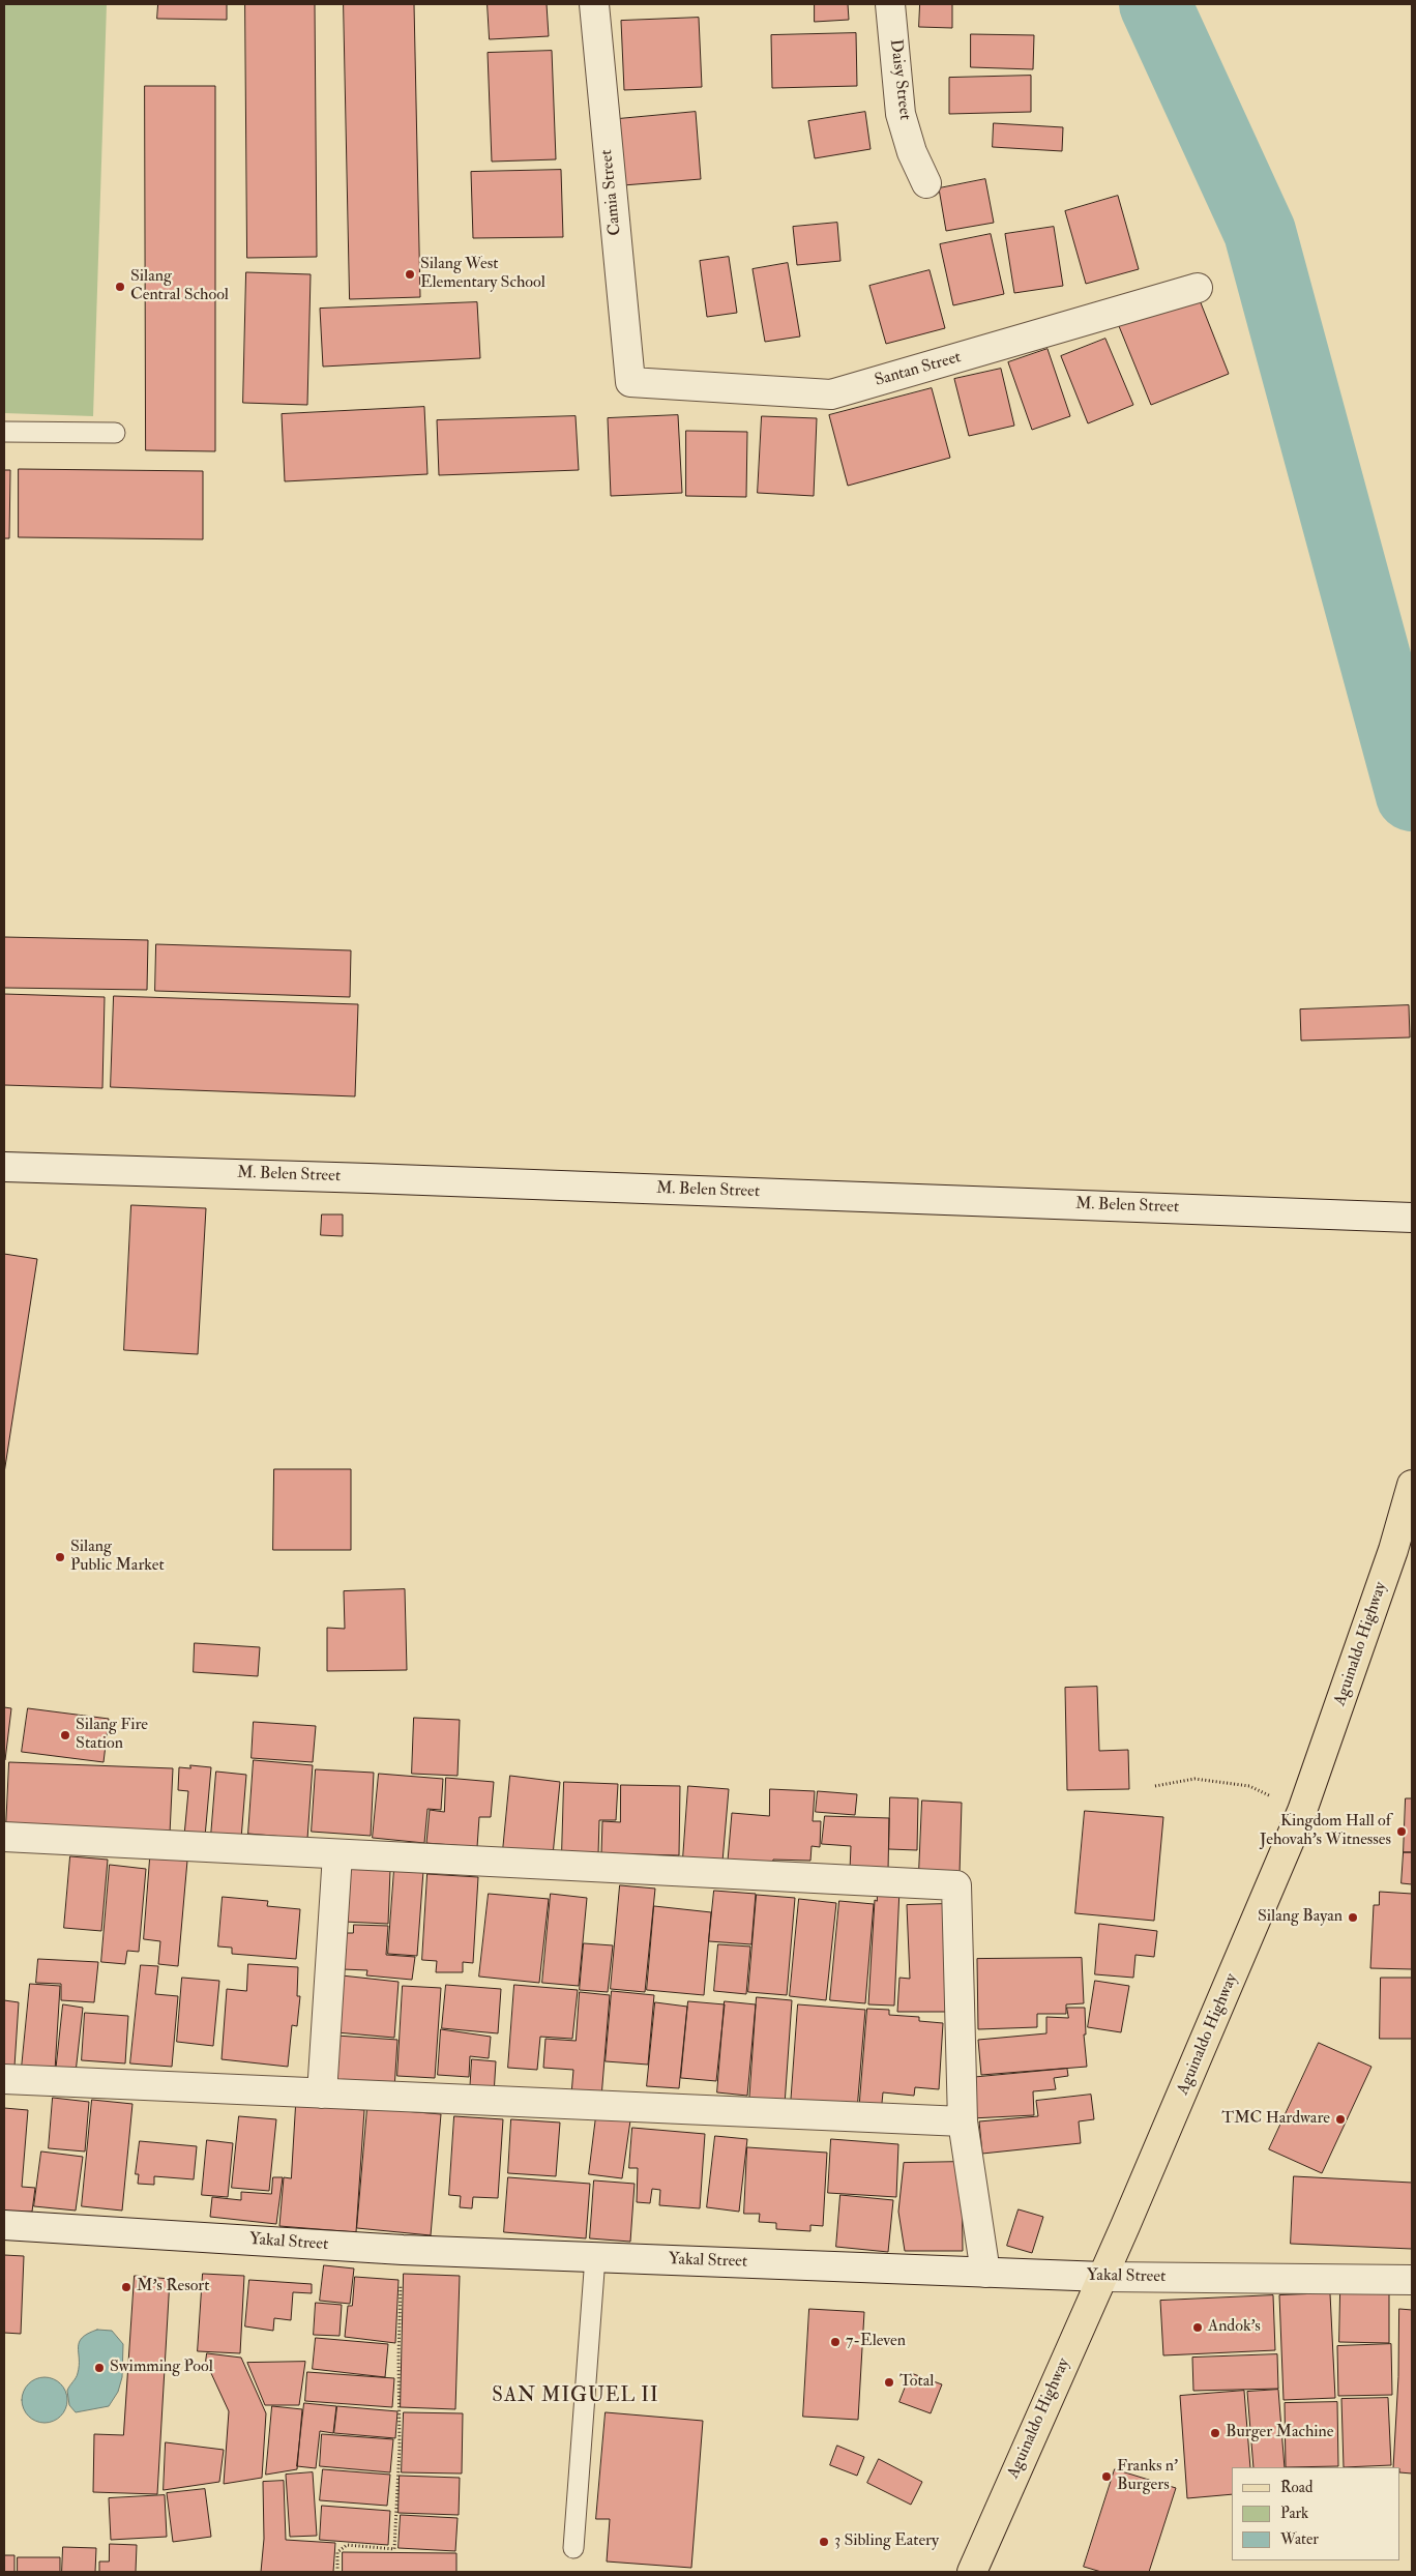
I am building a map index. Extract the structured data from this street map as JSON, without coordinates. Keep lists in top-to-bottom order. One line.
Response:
{"streets":{"main road":["Aguinaldo Highway"],"street":["Daisy Street","Camia Street","Santan Street","M. Belen Street","Yakal Street"]},"crossings":[["Camia Street","Santan Street"],["Aguinaldo Highway","Yakal Street"]],"districts":["SAN MIGUEL II"],"places":["Silang West Elementary School","Silang Central School","Silang Public Market","Silang Fire Station","Kingdom Hall of Jehovah's Witnesses","Silang Bayan","TMC Hardware","M's Resort","Andok's","7-Eleven","Swimming Pool","Total","Burger Machine","Franks n' Burgers","3 Sibling Eatery"],"legend":["Road","Park","Water"]}
